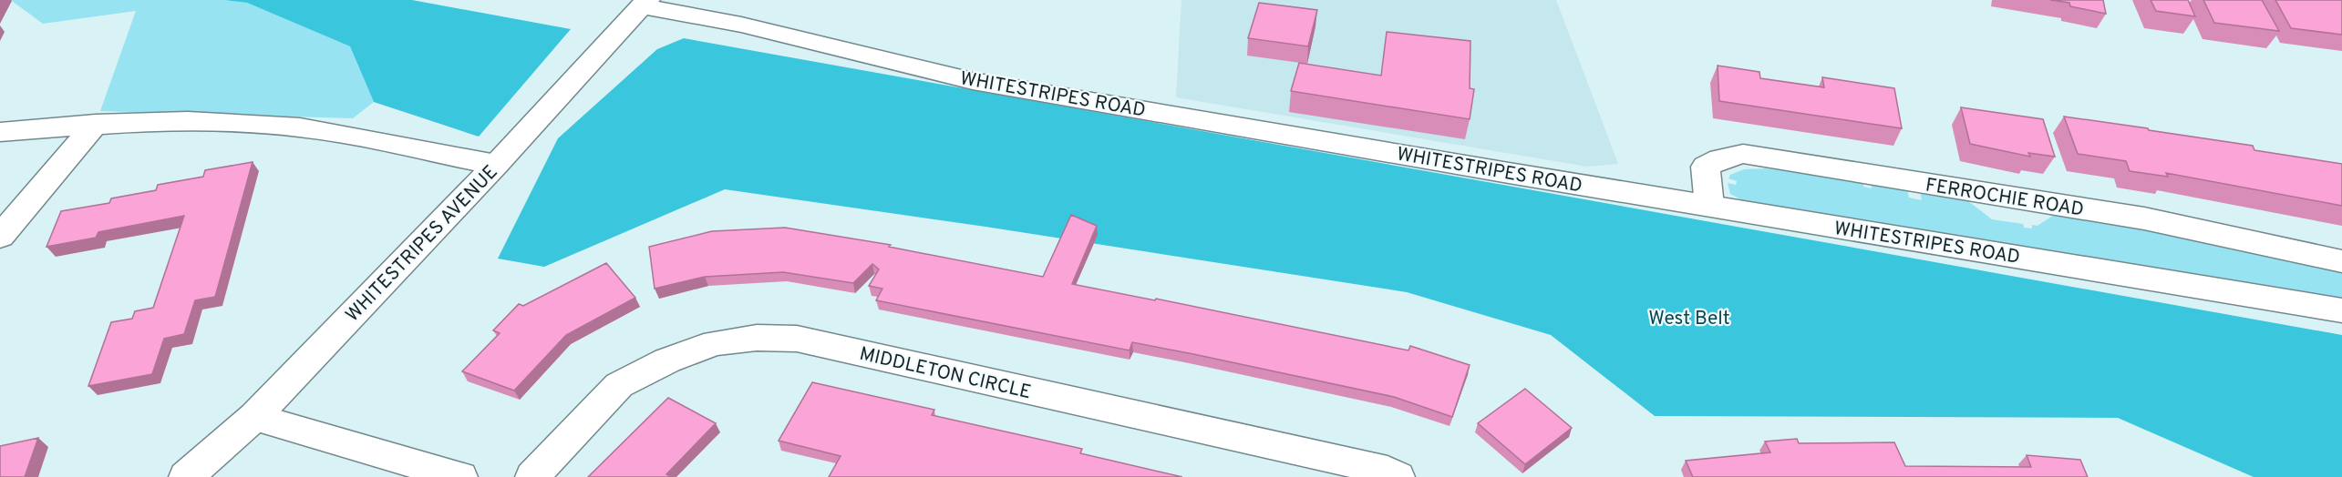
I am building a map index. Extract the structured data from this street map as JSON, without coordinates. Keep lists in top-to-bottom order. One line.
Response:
{"streets":{"street":["WHITESTRIPES ROAD","FERROCHIE ROAD","WHITESTRIPES AVENUE","MIDDLETON CIRCLE"]},"crossings":[["WHITESTRIPES ROAD","FERROCHIE ROAD"],["WHITESTRIPES ROAD","WHITESTRIPES AVENUE"]],"parks":["West Belt"]}
